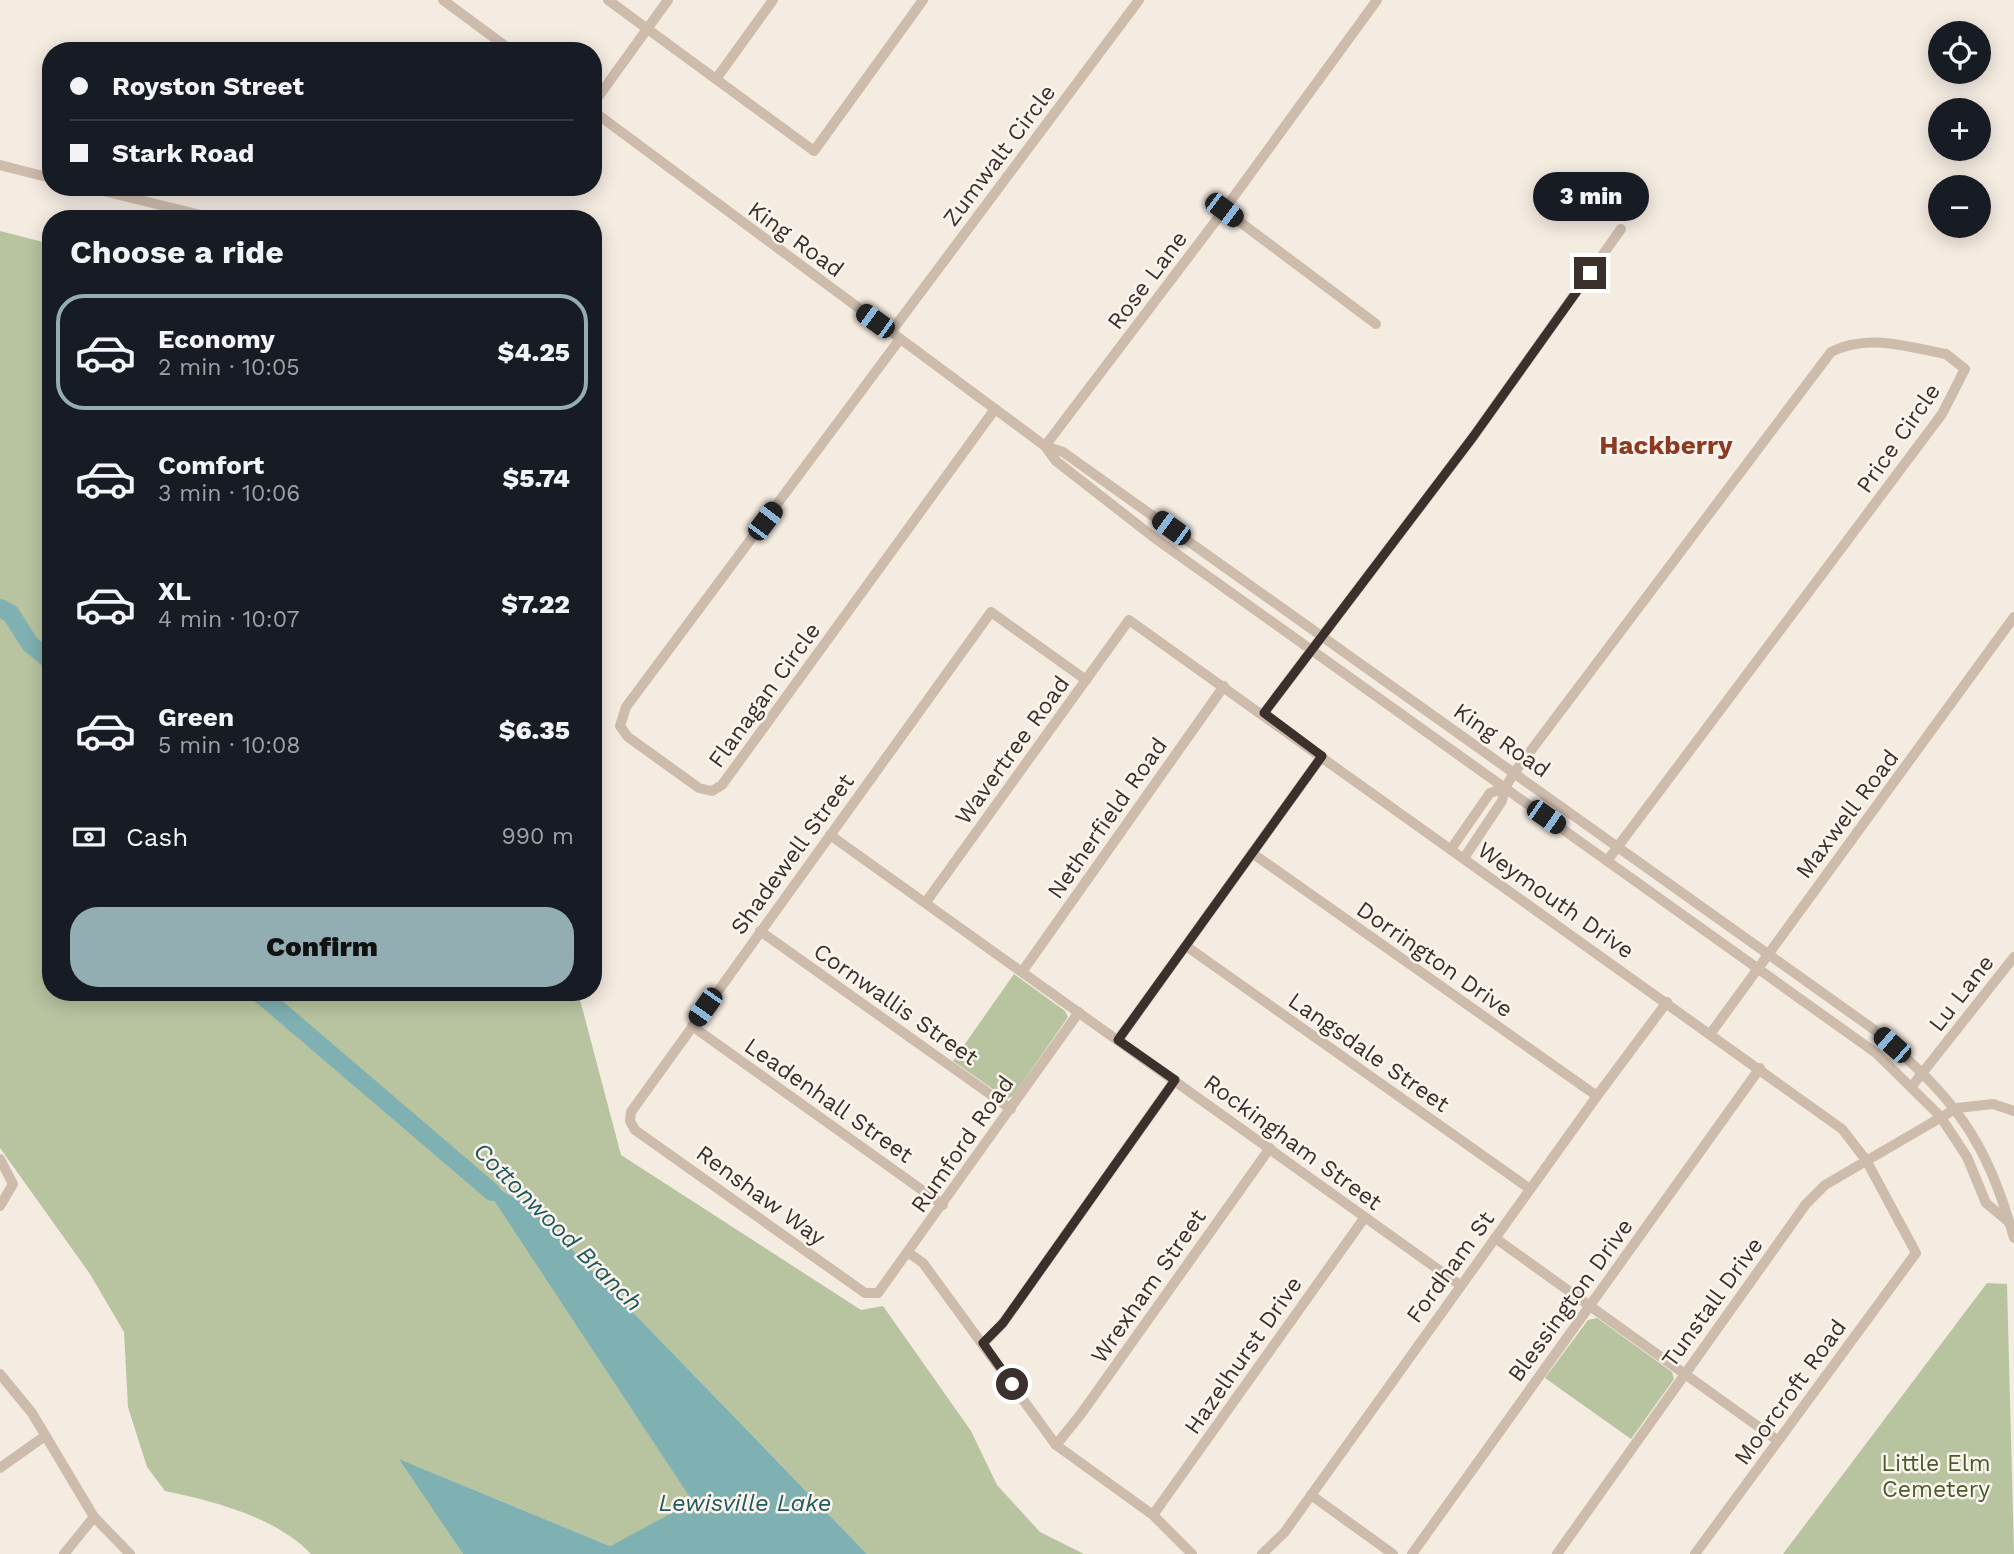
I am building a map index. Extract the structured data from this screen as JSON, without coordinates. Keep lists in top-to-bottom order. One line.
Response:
{"streets":{"street":["Zumwalt Circle","King Road","Rose Lane","Price Circle","Flanagan Circle","Wavertree Road","Maxwell Road","Netherfield Road","Shadewell Street","Weymouth Drive","Dorrington Drive","Lu Lane","Cornwallis Street","Langsdale Street","Leadenhall Street","Rockingham Street","Rumford Road","Renshaw Way","Fordham St","Wrexham Street","Blessington Drive","Tunstall Drive","Hazelhurst Drive","Moorcroft Road"]},"crossings":[["Zumwalt Circle","King Road"],["Zumwalt Circle","Flanagan Circle"],["King Road","Rose Lane"],["King Road","Price Circle"],["King Road","Flanagan Circle"],["King Road","Maxwell Road"],["King Road","Lu Lane"],["King Road","Tunstall Drive"],["Wavertree Road","Shadewell Street"],["Wavertree Road","Weymouth Drive"],["Wavertree Road","Rockingham Street"],["Maxwell Road","Weymouth Drive"],["Netherfield Road","Weymouth Drive"],["Netherfield Road","Rockingham Street"],["Shadewell Street","Cornwallis Street"],["Shadewell Street","Leadenhall Street"],["Shadewell Street","Rockingham Street"],["Shadewell Street","Renshaw Way"],["Weymouth Drive","Fordham St"],["Weymouth Drive","Blessington Drive"],["Weymouth Drive","Tunstall Drive"],["Weymouth Drive","Moorcroft Road"],["Dorrington Drive","Fordham St"],["Cornwallis Street","Rumford Road"],["Langsdale Street","Fordham St"],["Leadenhall Street","Rumford Road"],["Rockingham Street","Rumford Road"],["Rockingham Street","Fordham St"],["Rockingham Street","Wrexham Street"],["Rockingham Street","Hazelhurst Drive"],["Rumford Road","Renshaw Way"]],"districts":["Hackberry"],"water":["Cottonwood Branch","Lewisville Lake"],"parks":["Little Elm Cemetery"],"page":{"map_buttons":["+","−"],"banner":["Royston Street","Stark Road"],"bubble":"3 min","heading":"Choose a ride","list":[{"name":"Economy","note":"2 min · 10:05","value":"$4.25"},{"name":"Comfort","note":"3 min · 10:06","value":"$5.74"},{"name":"XL","note":"4 min · 10:07","value":"$7.22"},{"name":"Green","note":"5 min · 10:08","value":"$6.35"}],"pay":["Cash","990 m"],"buttons":"Confirm"}}
